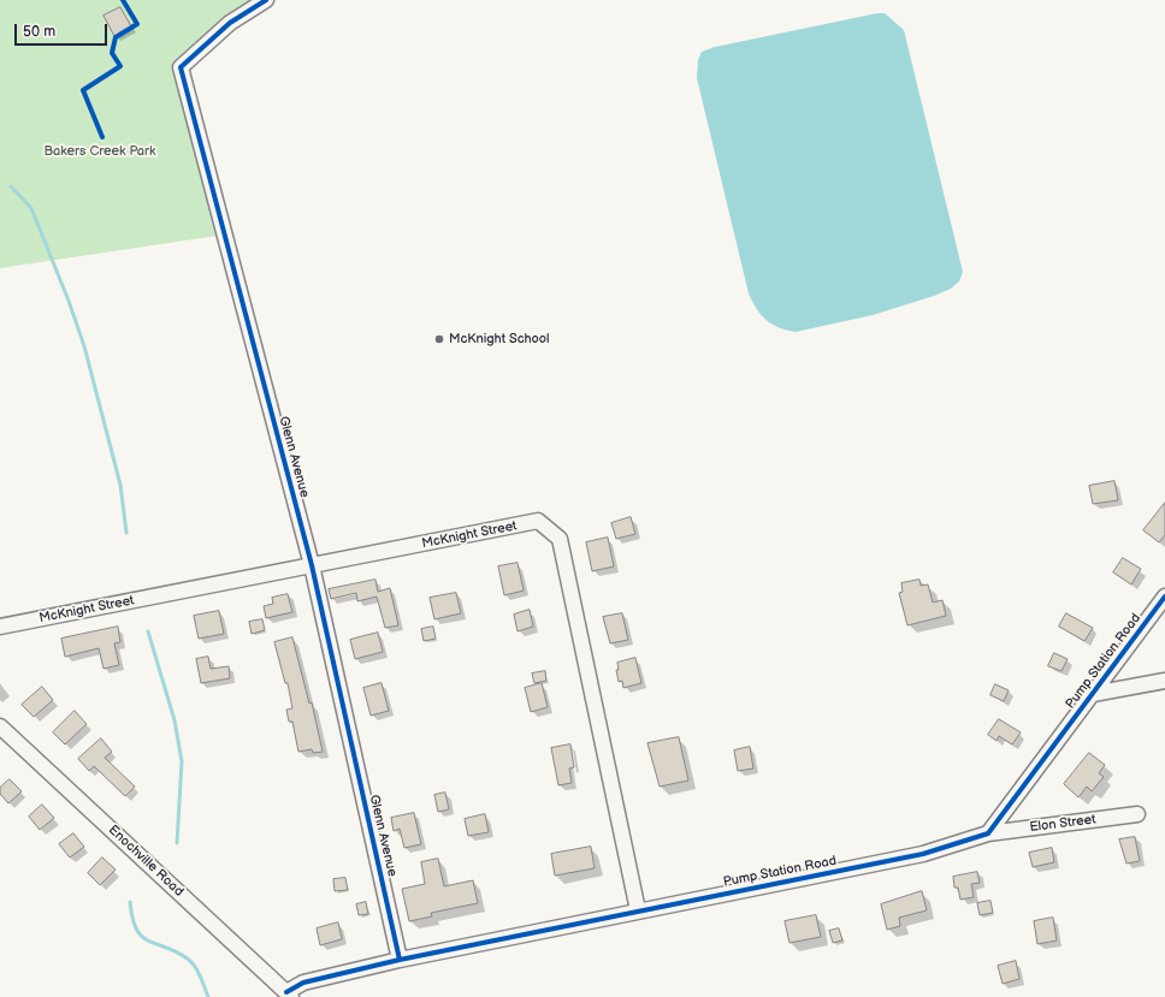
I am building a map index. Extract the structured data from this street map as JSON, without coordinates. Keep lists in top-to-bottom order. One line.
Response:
{"streets":{"street":["Glenn Avenue","McKnight Street","Pump Station Road","Elon Street","Enochville Road"]},"crossings":[["Glenn Avenue","McKnight Street"],["Glenn Avenue","Pump Station Road"],["McKnight Street","Pump Station Road"],["Pump Station Road","Elon Street"],["Pump Station Road","Enochville Road"]],"parks":["Bakers Creek Park"],"places":["McKnight School"],"scale_bar":"50 m"}
